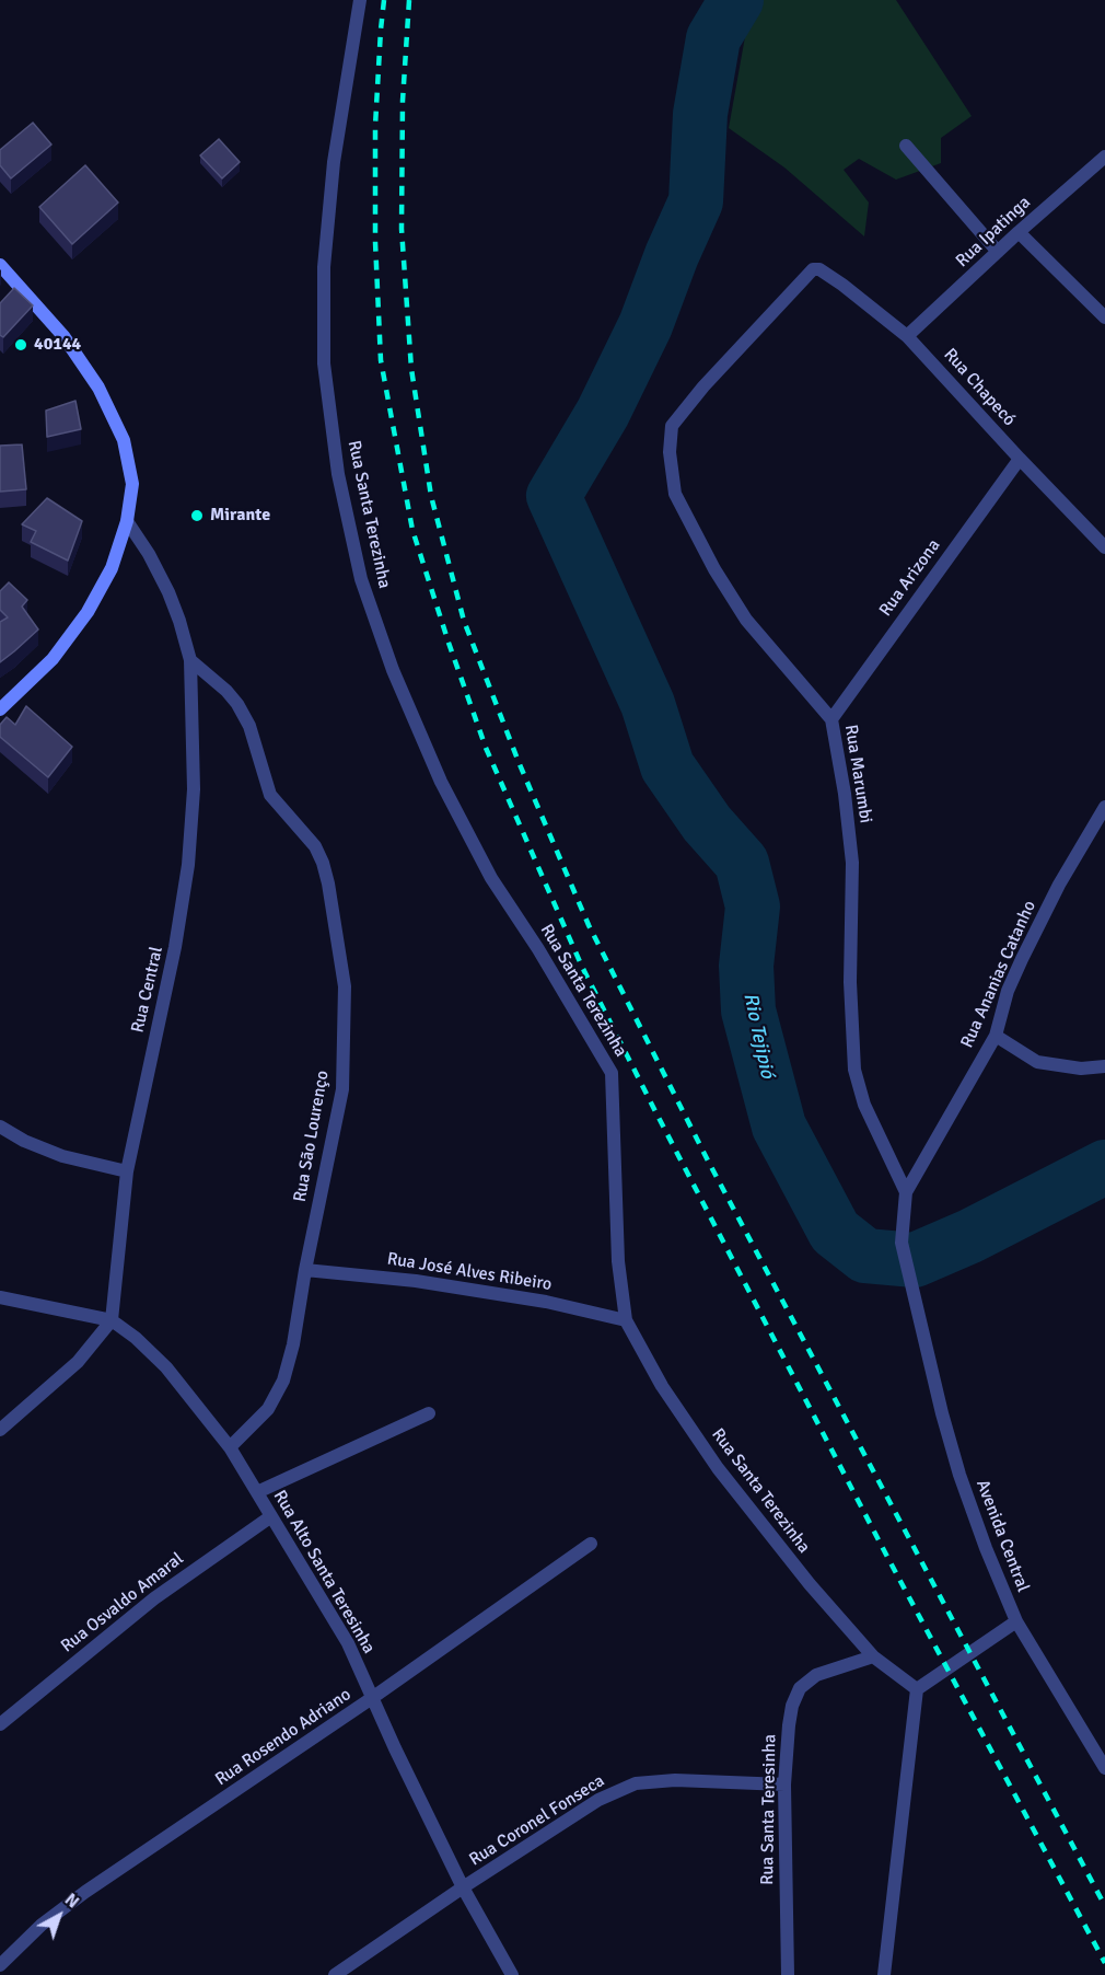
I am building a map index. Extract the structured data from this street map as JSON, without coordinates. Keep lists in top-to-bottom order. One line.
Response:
{"streets":{"street":["Rua Ipatinga","Rua Chapecó","Rua Santa Terezinha","Rua Arizona","Rua Marumbi","Rua Ananias Catanho","Rua Central","Rua São Lourenço","Rua José Alves Ribeiro","Avenida Central","Rua Alto Santa Teresinha","Rua Osvaldo Amaral","Rua Rosendo Adriano","Rua Santa Teresinha","Rua Coronel Fonseca"]},"crossings":[["Rua Ipatinga","Rua Chapecó"],["Rua Chapecó","Rua Arizona"],["Rua Chapecó","Rua Marumbi"],["Rua Santa Terezinha","Rua José Alves Ribeiro"],["Rua Santa Terezinha","Rua Santa Teresinha"],["Rua Arizona","Rua Marumbi"],["Rua Marumbi","Rua Ananias Catanho"],["Rua Marumbi","Avenida Central"],["Rua Ananias Catanho","Avenida Central"],["Rua Central","Rua São Lourenço"],["Rua Central","Rua Alto Santa Teresinha"],["Rua São Lourenço","Rua José Alves Ribeiro"],["Rua São Lourenço","Rua Alto Santa Teresinha"],["Rua Alto Santa Teresinha","Rua Osvaldo Amaral"],["Rua Alto Santa Teresinha","Rua Rosendo Adriano"],["Rua Alto Santa Teresinha","Rua Coronel Fonseca"],["Rua Santa Teresinha","Rua Coronel Fonseca"]],"water":["Rio Tejipió"],"places":["40144","Mirante"],"north":"top right"}
